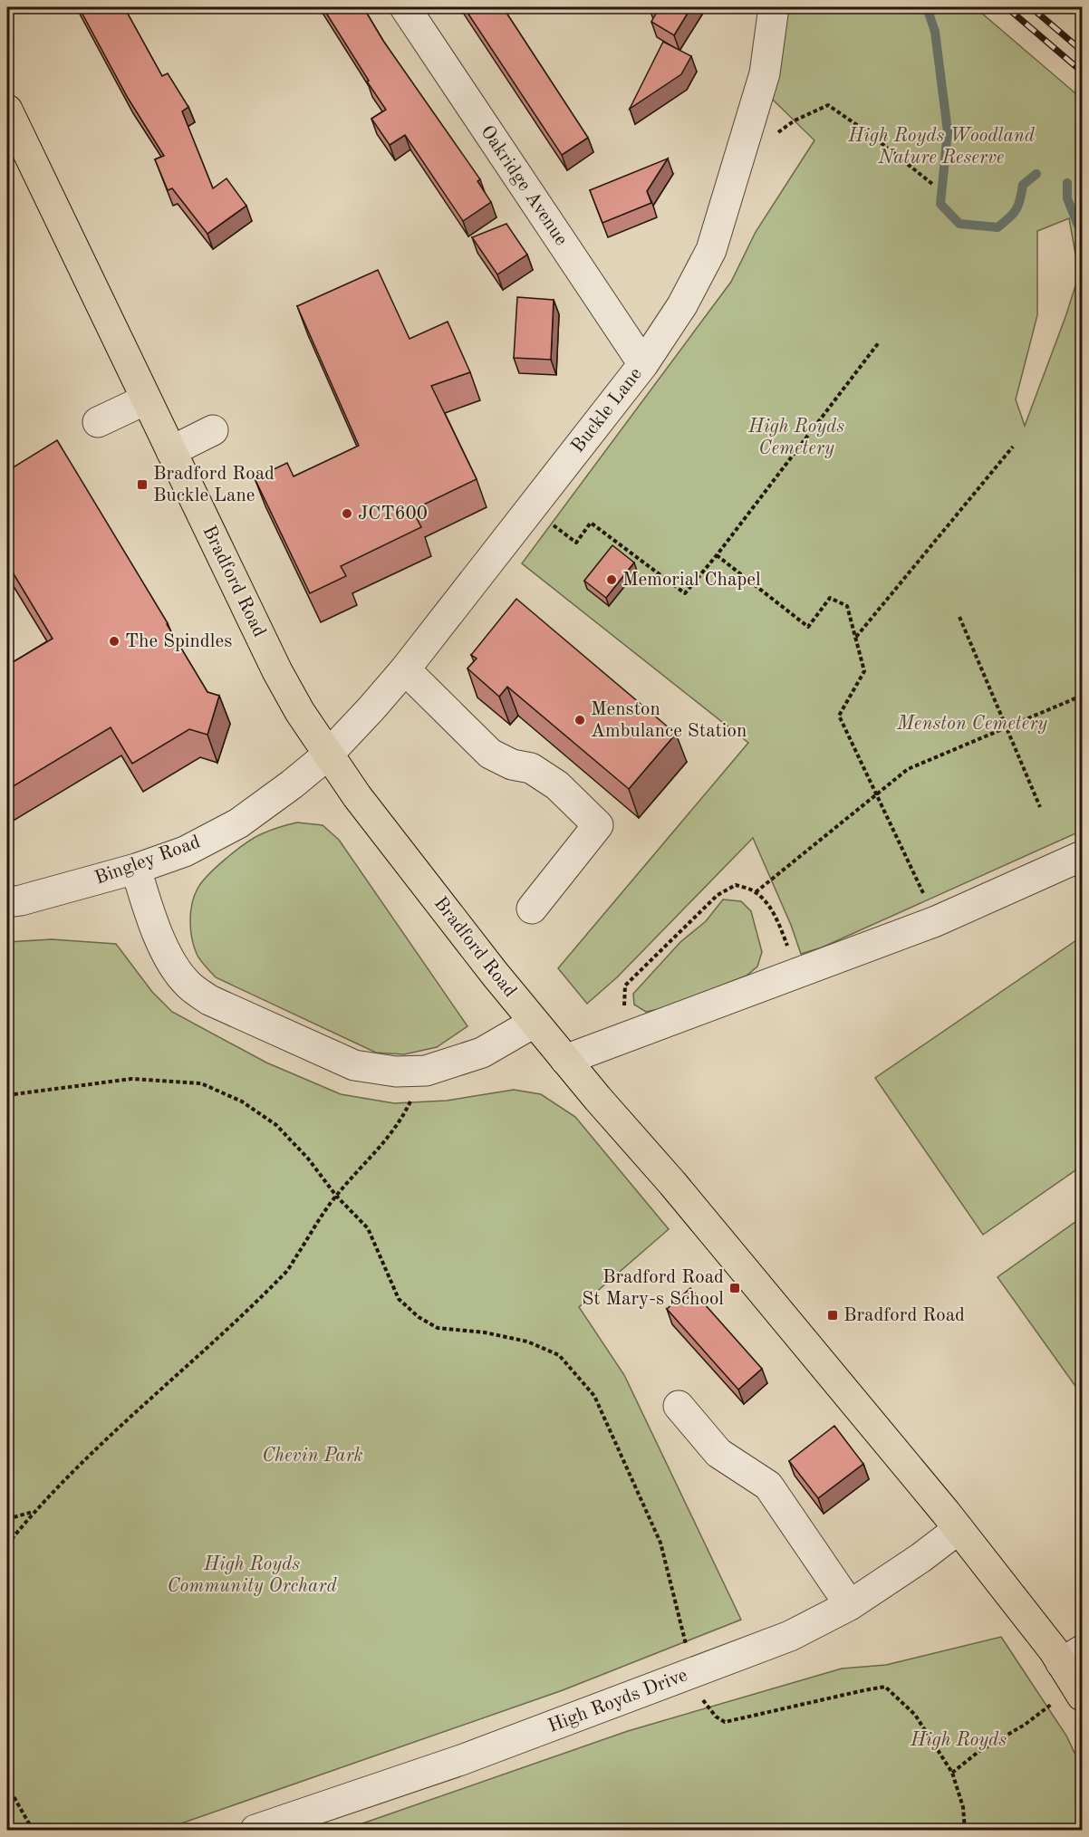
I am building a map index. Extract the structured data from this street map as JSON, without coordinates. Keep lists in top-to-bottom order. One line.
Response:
{"streets":{"main road":["Bradford Road"],"street":["Oakridge Avenue","Buckle Lane","Bingley Road","High Royds Drive"]},"crossings":[["Oakridge Avenue","Buckle Lane"],["Buckle Lane","Bradford Road"],["Buckle Lane","Bingley Road"],["Bradford Road","Bingley Road"],["Bradford Road","High Royds Drive"]],"parks":["High Royds Woodland Nature Reserve","High Royds Cemetery","Menston Cemetery","Chevin Park","High Royds Community Orchard","High Royds"],"places":{"transit":["Bradford Road Buckle Lane","Bradford Road St Mary-s School","Bradford Road"],"other":["JCT600","Memorial Chapel","The Spindles","Menston Ambulance Station"]}}
